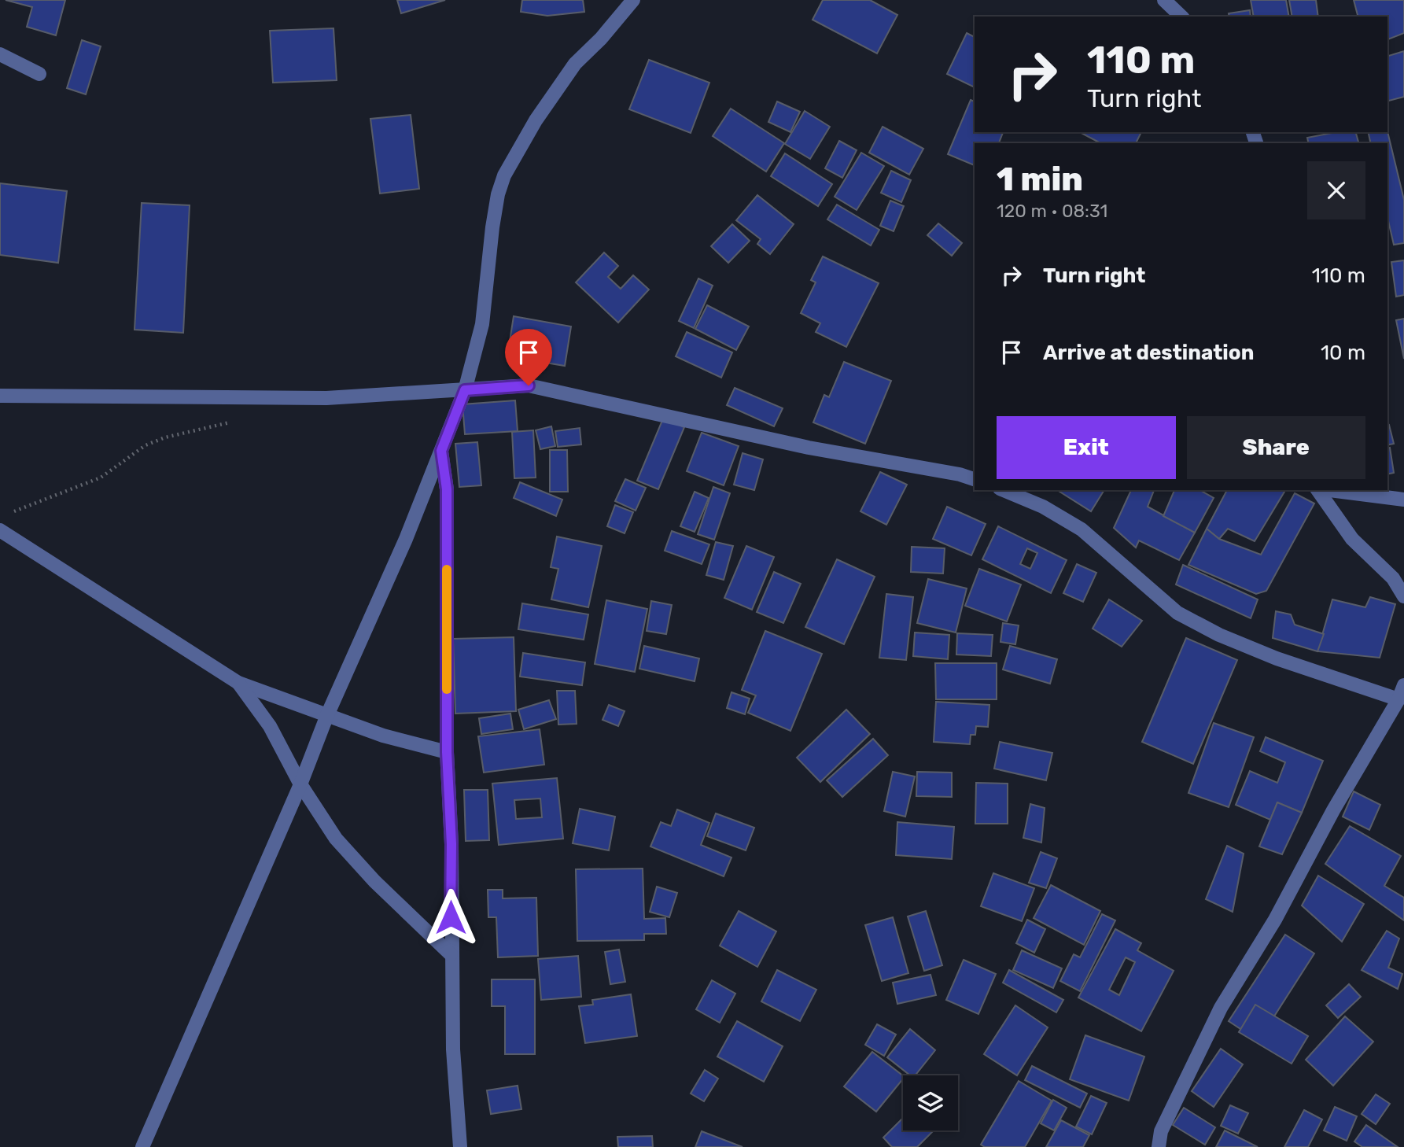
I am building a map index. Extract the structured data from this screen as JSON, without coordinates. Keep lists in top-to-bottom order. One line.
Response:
{"page":{"turn":["110 m","Turn right"],"heading":["1 min","120 m · 08:31"],"list":[{"name":"Turn right","value":"110 m"},{"name":"Arrive at destination","value":"10 m"}],"buttons":["Exit","Share"]}}
